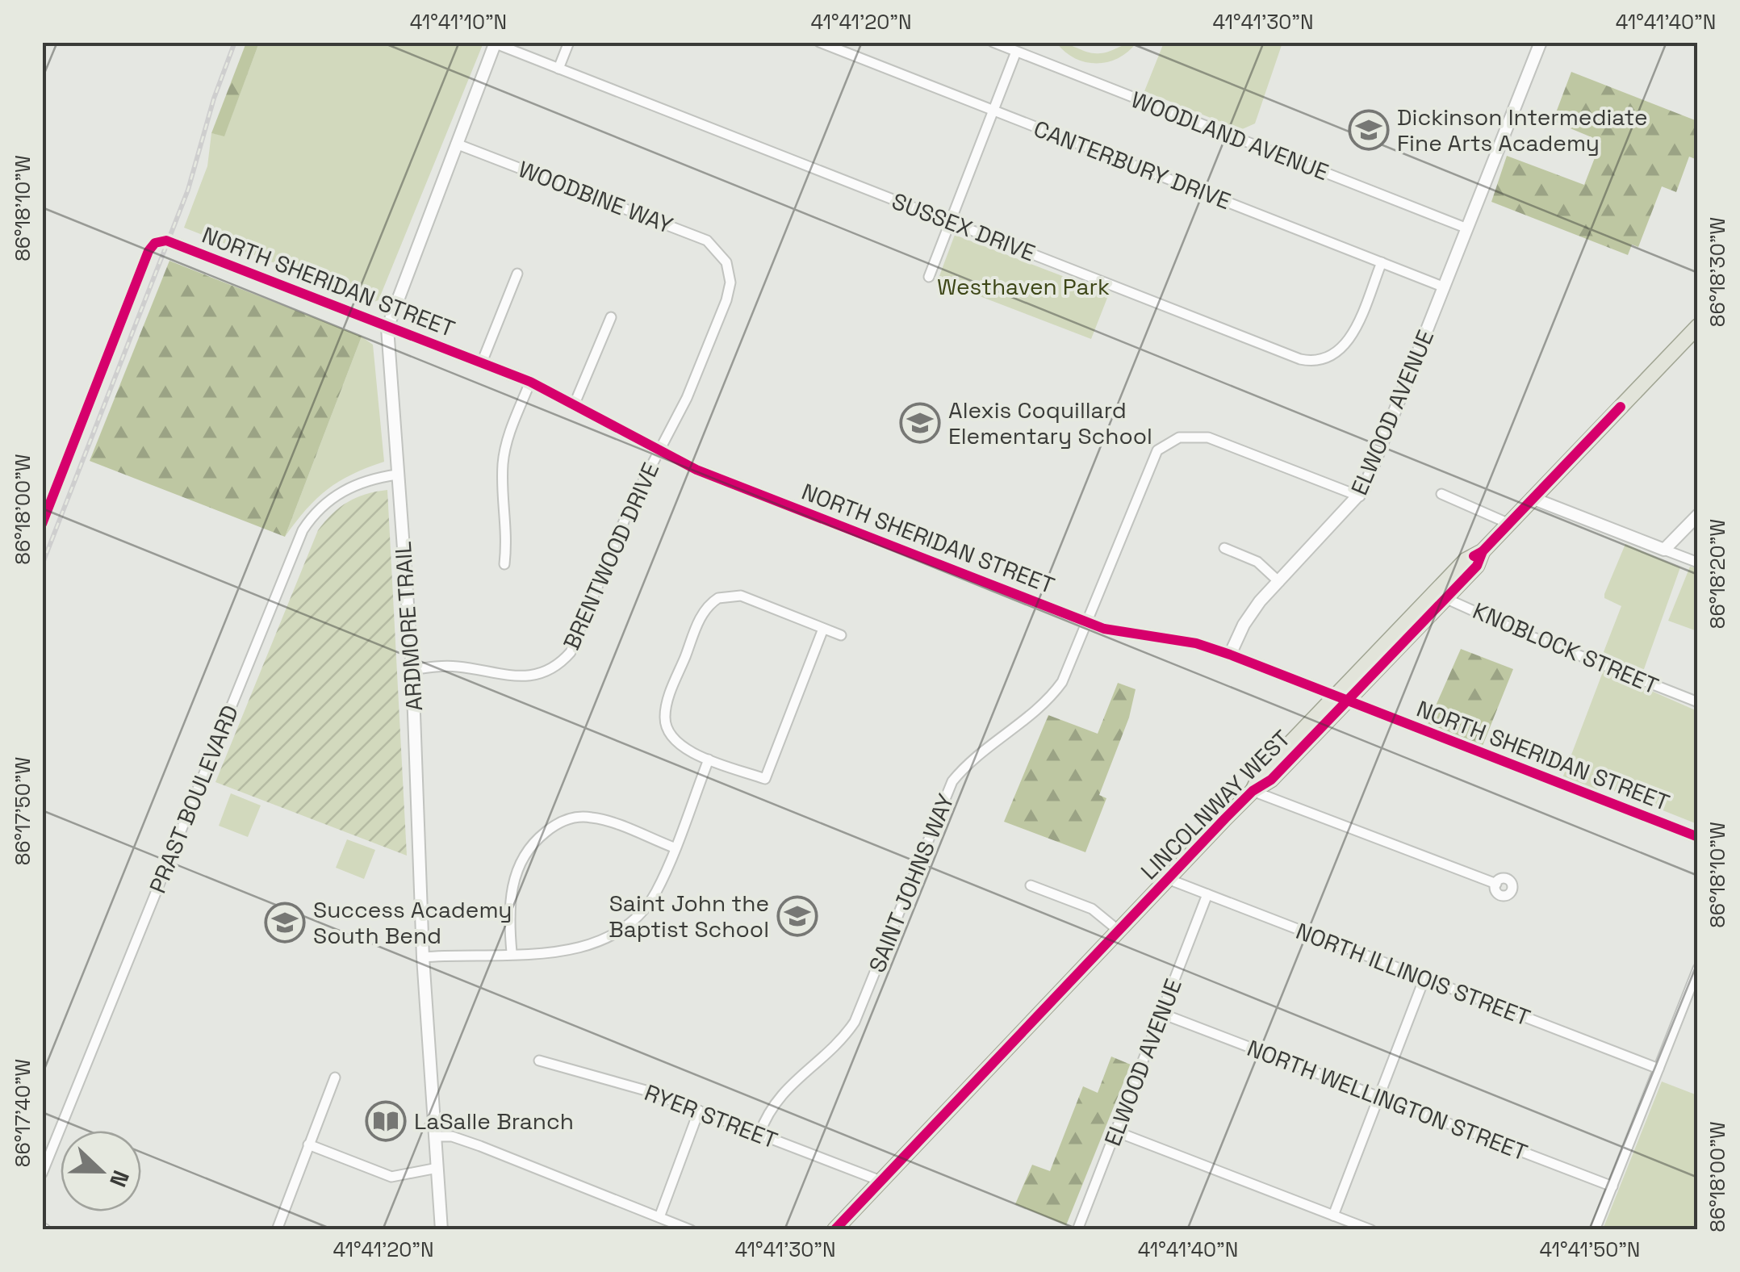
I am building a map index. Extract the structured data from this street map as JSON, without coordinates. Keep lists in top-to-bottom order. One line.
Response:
{"streets":{"main road":["LINCOLNWAY WEST"],"street":["WOODLAND AVENUE","CANTERBURY DRIVE","WOODBINE WAY","SUSSEX DRIVE","NORTH SHERIDAN STREET","ELWOOD AVENUE","BRENTWOOD DRIVE","ARDMORE TRAIL","KNOBLOCK STREET","PRAST BOULEVARD","SAINT JOHNS WAY","NORTH ILLINOIS STREET","NORTH WELLINGTON STREET","RYER STREET"]},"crossings":[["WOODLAND AVENUE","ELWOOD AVENUE"],["CANTERBURY DRIVE","SUSSEX DRIVE"],["CANTERBURY DRIVE","ELWOOD AVENUE"],["WOODBINE WAY","BRENTWOOD DRIVE"],["WOODBINE WAY","ARDMORE TRAIL"],["SUSSEX DRIVE","ARDMORE TRAIL"],["NORTH SHERIDAN STREET","ELWOOD AVENUE"],["NORTH SHERIDAN STREET","BRENTWOOD DRIVE"],["NORTH SHERIDAN STREET","ARDMORE TRAIL"],["NORTH SHERIDAN STREET","LINCOLNWAY WEST"],["NORTH SHERIDAN STREET","SAINT JOHNS WAY"],["ELWOOD AVENUE","SAINT JOHNS WAY"],["ELWOOD AVENUE","NORTH ILLINOIS STREET"],["ELWOOD AVENUE","NORTH WELLINGTON STREET"],["BRENTWOOD DRIVE","ARDMORE TRAIL"],["ARDMORE TRAIL","PRAST BOULEVARD"],["KNOBLOCK STREET","LINCOLNWAY WEST"],["LINCOLNWAY WEST","NORTH ILLINOIS STREET"],["LINCOLNWAY WEST","RYER STREET"],["SAINT JOHNS WAY","RYER STREET"]],"parks":["Westhaven Park"],"places":{"school or university":["Dickinson Intermediate Fine Arts Academy","Alexis Coquillard Elementary School","Saint John the Baptist School","Success Academy South Bend"],"library":["LaSalle Branch"]},"north":"right","coordinates":["41°41'10\"N","41°41'20\"N","41°41'30\"N","41°41'40\"N","86°18'10\"W","86°18'30\"W","86°18'00\"W","86°18'20\"W","86°17'50\"W","86°17'40\"W","41°41'50\"N"]}
